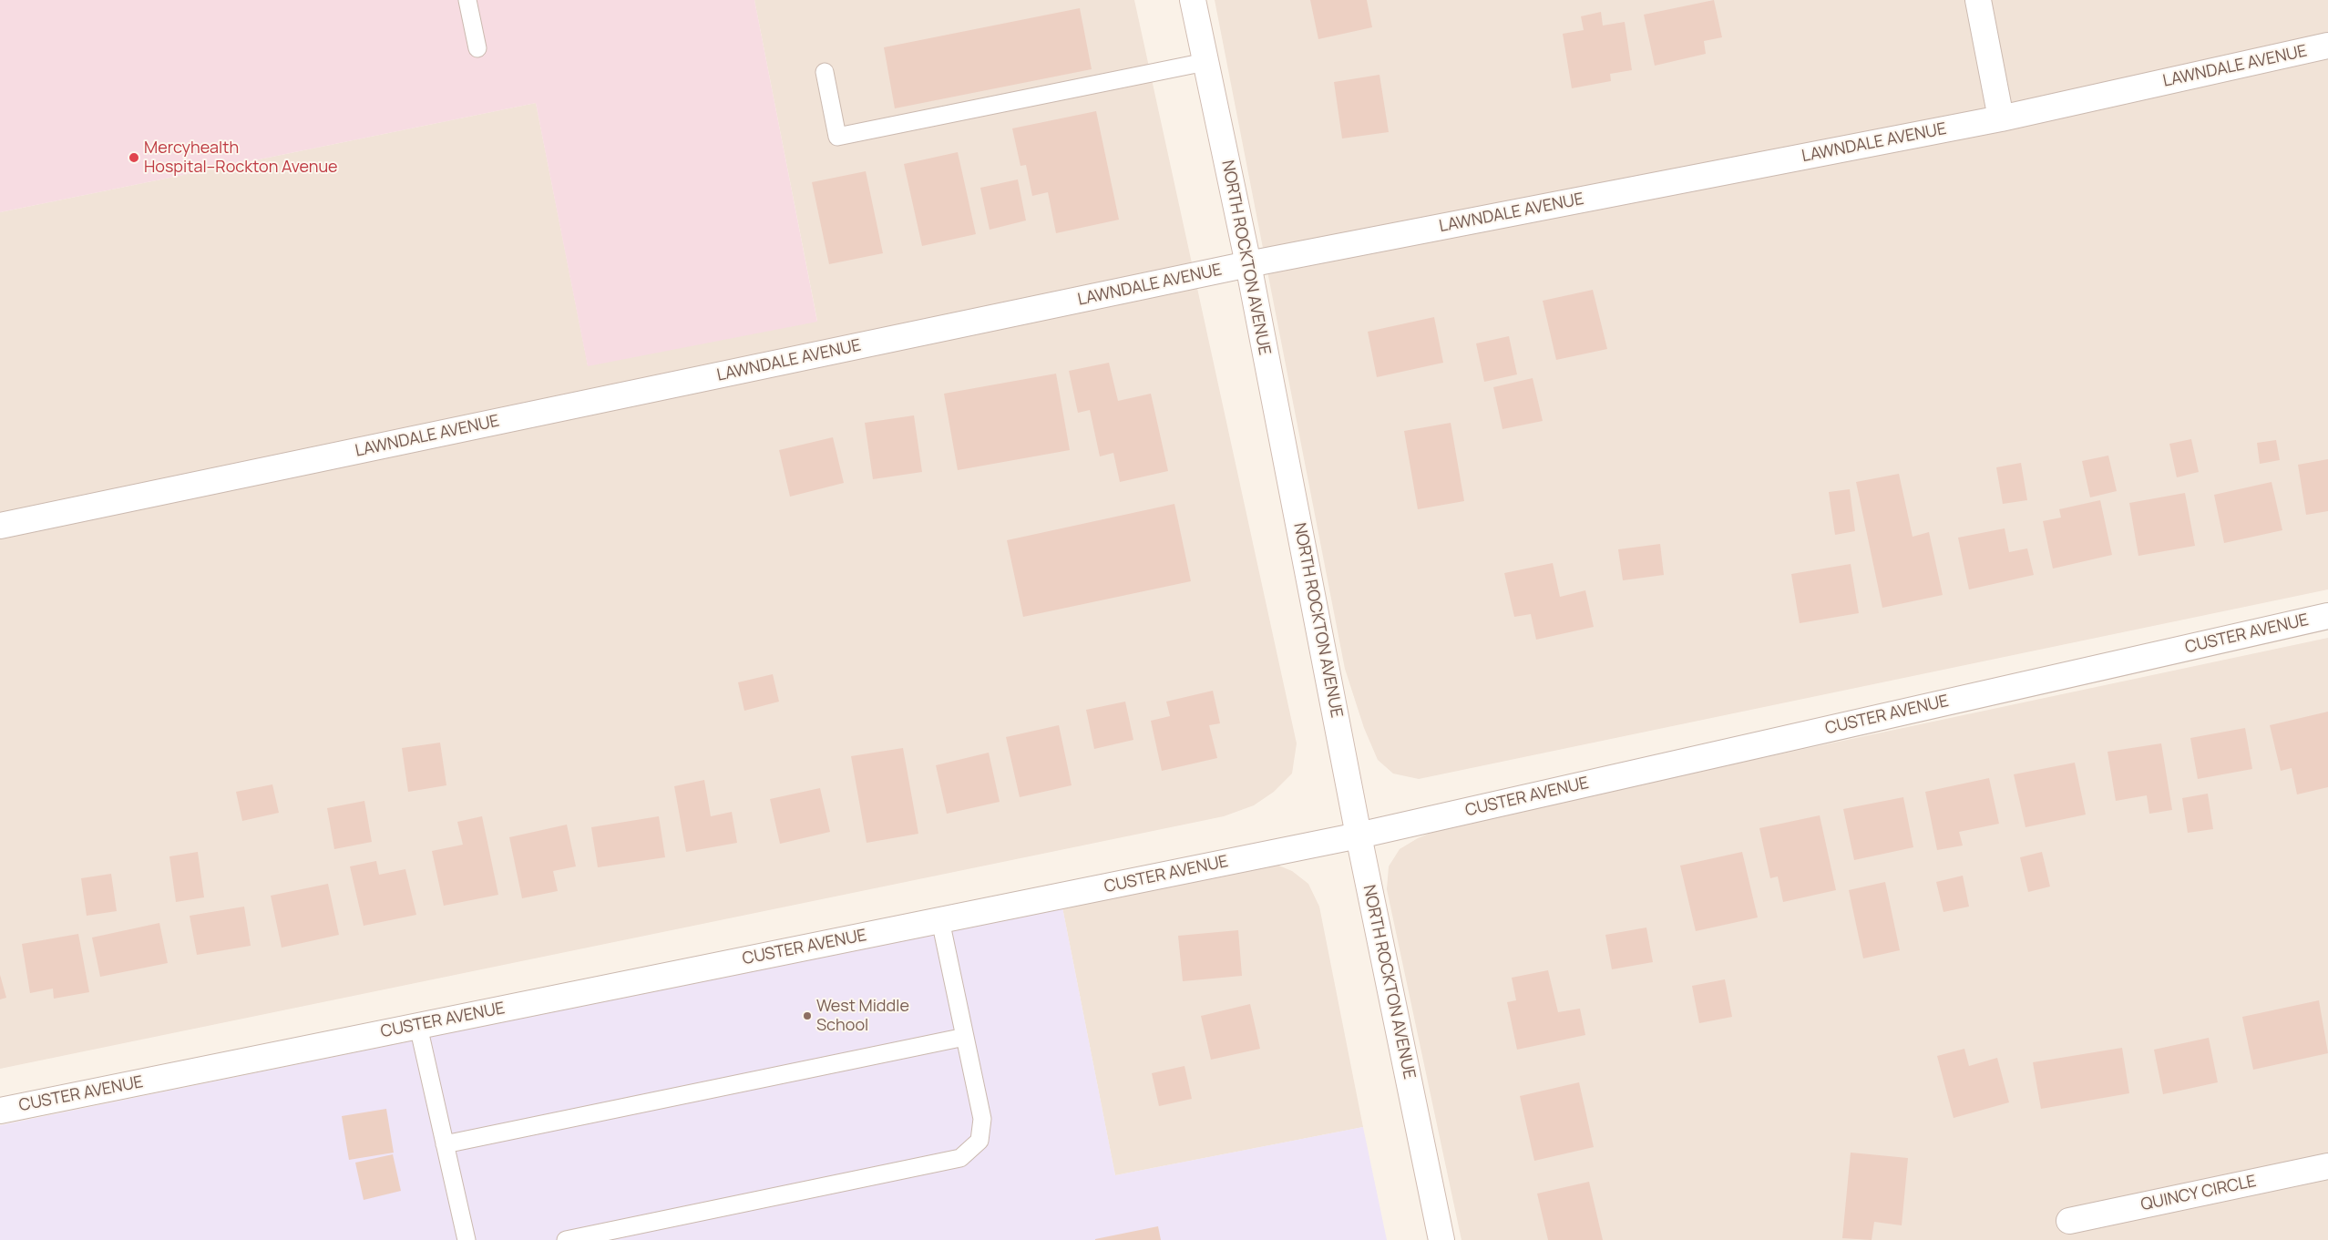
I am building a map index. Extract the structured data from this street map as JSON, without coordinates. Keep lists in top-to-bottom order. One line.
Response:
{"streets":{"street":["LAWNDALE AVENUE","NORTH ROCKTON AVENUE","CUSTER AVENUE","QUINCY CIRCLE"]},"crossings":[["LAWNDALE AVENUE","NORTH ROCKTON AVENUE"],["NORTH ROCKTON AVENUE","CUSTER AVENUE"]],"places":["Mercyhealth Hospital–Rockton Avenue","West Middle School"]}
